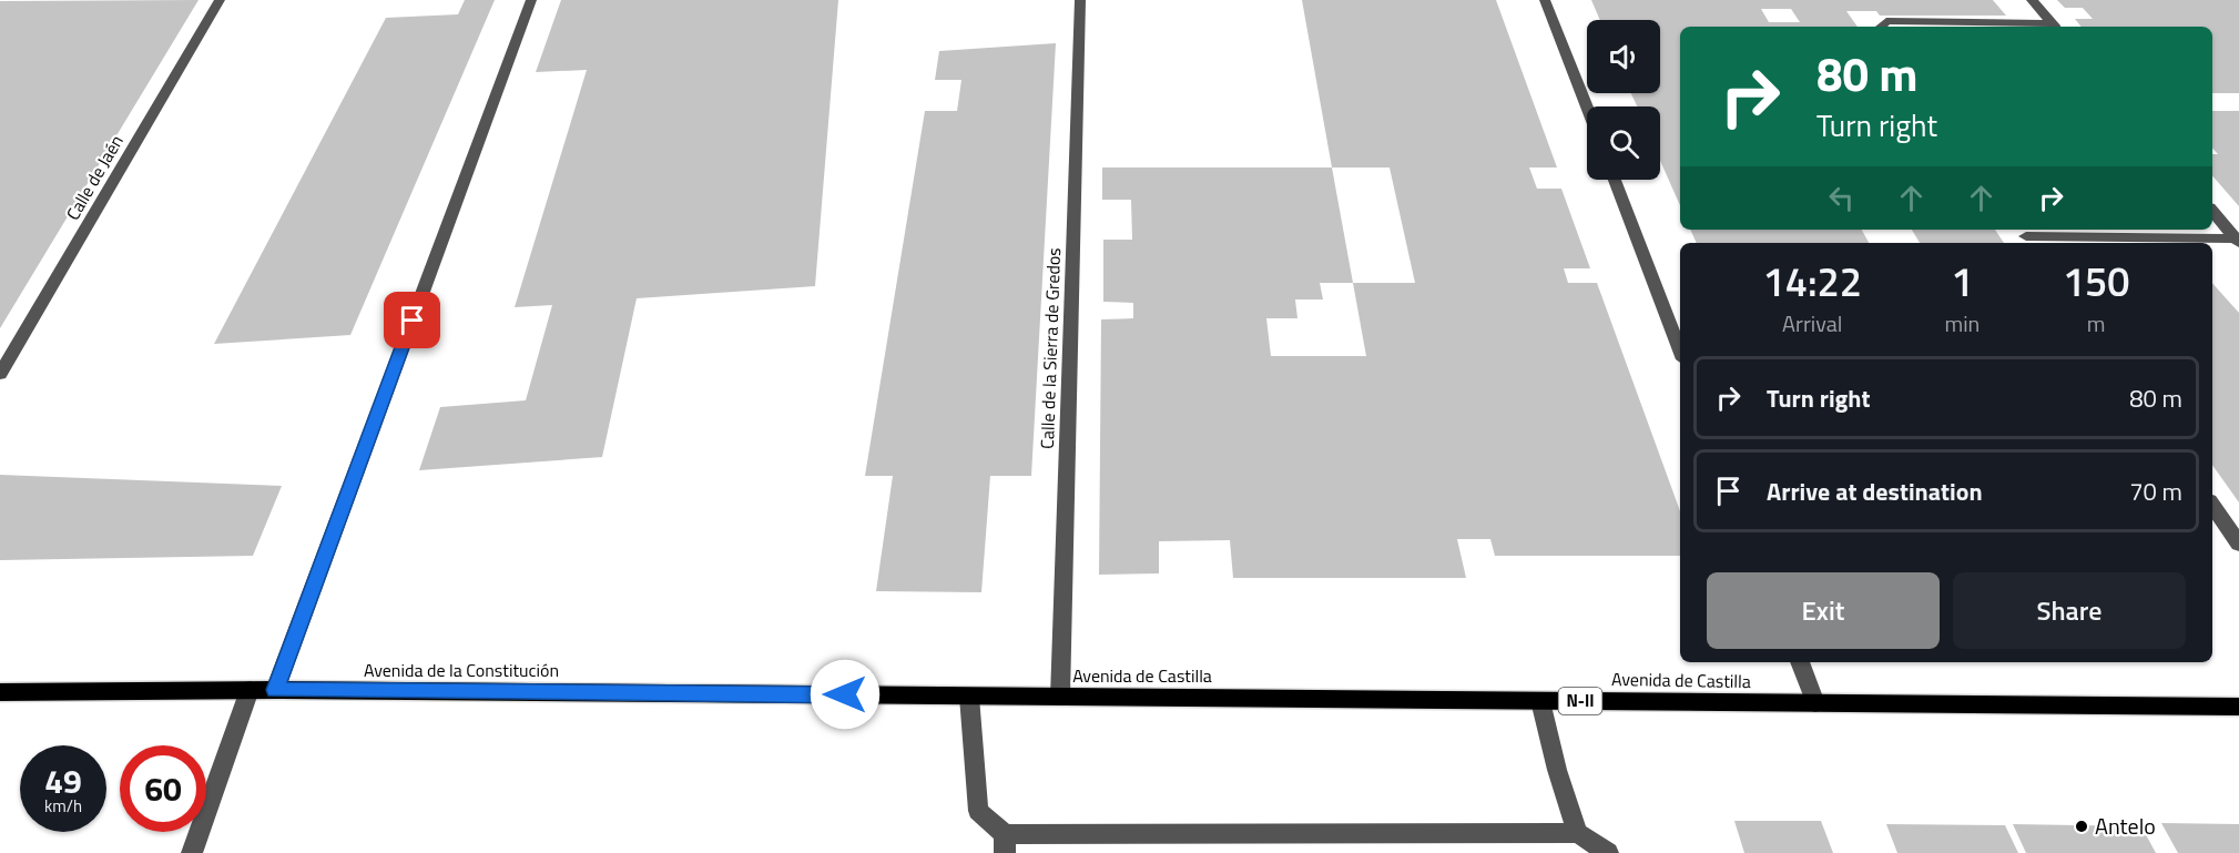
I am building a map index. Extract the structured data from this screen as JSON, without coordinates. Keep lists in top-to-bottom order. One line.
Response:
{"streets":{"main road":["Avenida de la Constitución","Avenida de Castilla","N-II"],"street":["Calle de Jaén","Calle de la Sierra de Gredos"]},"crossings":[["Calle de la Sierra de Gredos","Avenida de Castilla"],["Avenida de la Constitución","Avenida de Castilla"]],"places":["Antelo"],"page":{"turn":["80 m","Turn right"],"eta":["14:22","Arrival","1","min","150","m"],"list":[{"name":"Turn right","value":"80 m"},{"name":"Arrive at destination","value":"70 m"}],"buttons":["Exit","Share"],"speed":"49 km/h","limit":"60"}}
